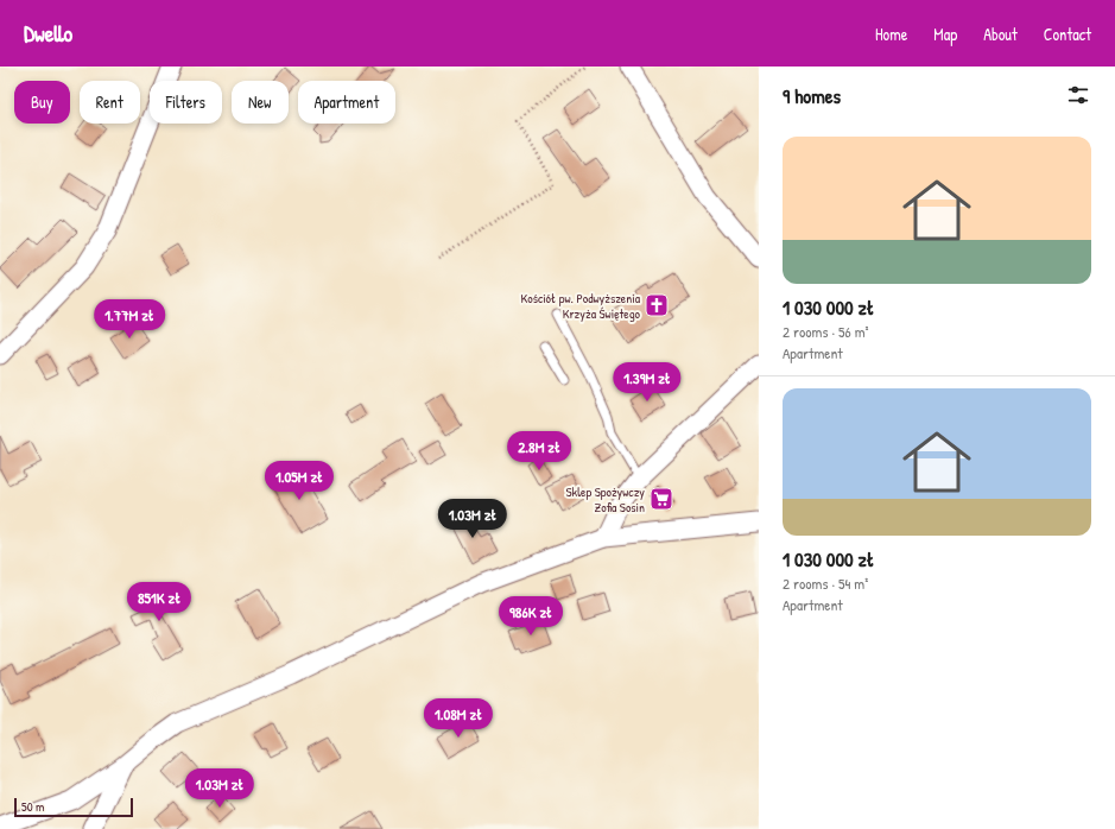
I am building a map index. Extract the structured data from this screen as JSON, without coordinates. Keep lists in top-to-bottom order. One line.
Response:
{"places":{"church":["Kościół pw. Podwyższenia Krzyża Świętego"],"supermarket":["Sklep Spożywczy Zofia Sosin"]},"scale_bar":"50 m","page":{"header":"Dwello","nav":["Home","Map","About","Contact"],"heading":"9 homes","chip":["Buy","Rent","Filters","New","Apartment"],"list":[{"name":"1 030 000 zł","note":"2 rooms · 56 m² · Apartment"},{"name":"1 030 000 zł","note":"2 rooms · 54 m² · Apartment"}],"price":["1.77M zł","1.39M zł","2.8M zł","1.05M zł","1.03M zł","851K zł","986K zł","1.08M zł","1.03M zł"],"scale":"50 m"}}
